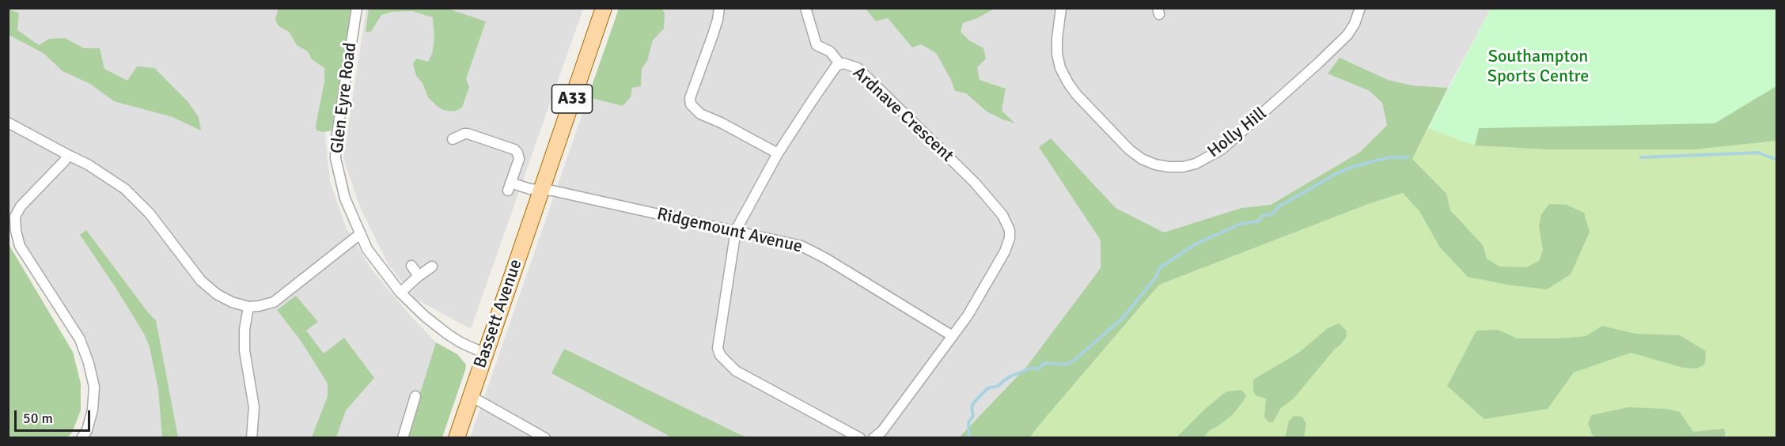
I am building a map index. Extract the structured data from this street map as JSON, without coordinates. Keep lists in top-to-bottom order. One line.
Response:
{"streets":{"main road":["A33","Bassett Avenue"],"street":["Glen Eyre Road","Ardnave Crescent","Holly Hill","Ridgemount Avenue"]},"crossings":[["Glen Eyre Road","Bassett Avenue"],["Ardnave Crescent","Ridgemount Avenue"],["Ridgemount Avenue","Bassett Avenue"]],"parks":["Southampton Sports Centre"],"scale_bar":"50 m"}
